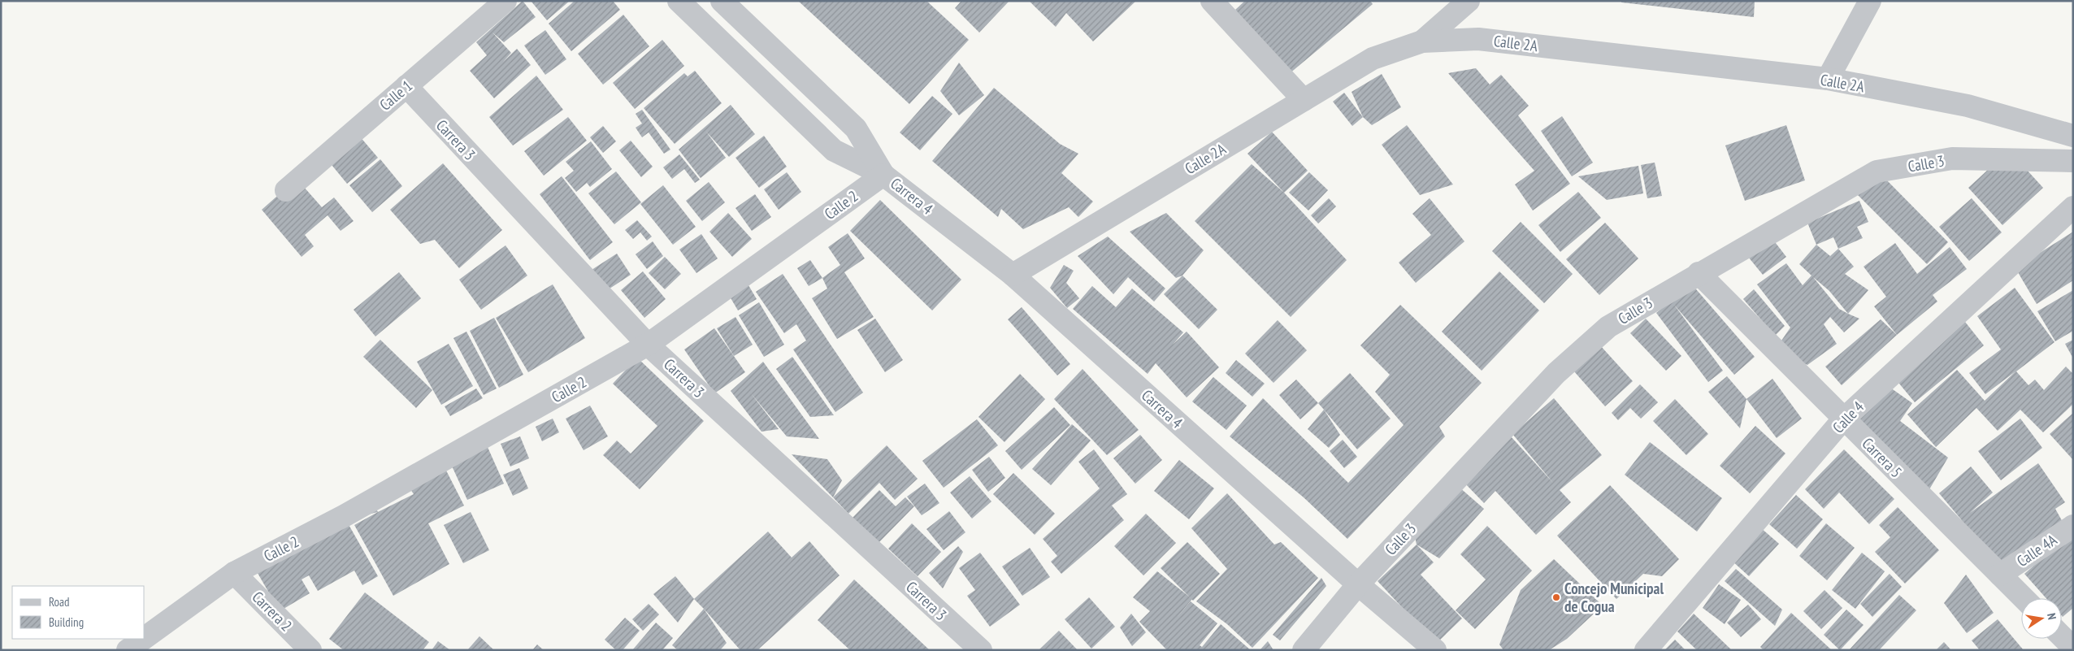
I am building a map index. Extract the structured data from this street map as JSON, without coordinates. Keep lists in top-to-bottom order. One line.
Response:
{"streets":{"street":["Calle 2A","Calle 1","Carrera 3","Calle 3","Carrera 4","Calle 2","Calle 4","Carrera 5","Calle 4A","Carrera 2"]},"crossings":[["Calle 2A","Carrera 4"],["Calle 1","Carrera 3"],["Carrera 3","Calle 2"],["Calle 3","Carrera 4"],["Calle 3","Carrera 5"],["Carrera 4","Calle 2"],["Calle 2","Carrera 2"],["Calle 4","Carrera 5"],["Carrera 5","Calle 4A"]],"places":["Concejo Municipal de Cogua"],"legend":["Road","Building"],"north":"right"}
